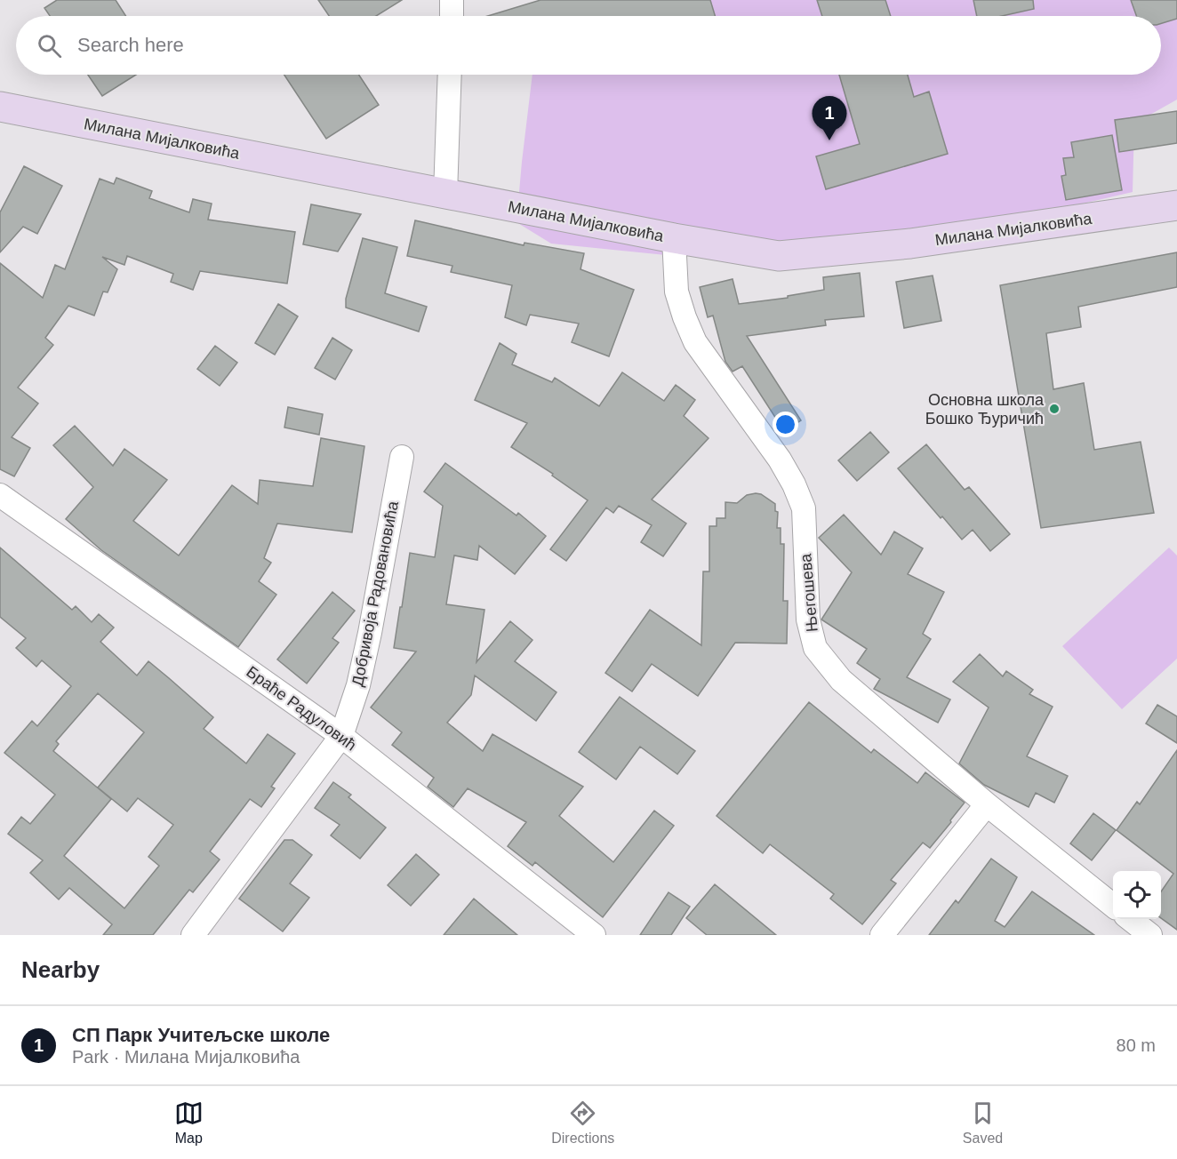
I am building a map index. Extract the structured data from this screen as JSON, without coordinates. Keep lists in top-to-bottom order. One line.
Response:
{"streets":{"street":["Милана Мијалковића","Његошева","Добривоја Радовановића","Браће Радуловић"]},"crossings":[["Милана Мијалковића","Његошева"],["Добривоја Радовановића","Браће Радуловић"]],"places":["Основна школа Бошко Ђуричић"],"page":{"search":"Search here","pins":"1","heading":"Nearby","list":[{"mark":"1","name":"СП Парк Учитељске школе","note":"Park · Милана Мијалковића","value":"80 m"}],"nav":["Map","Directions","Saved"]}}
